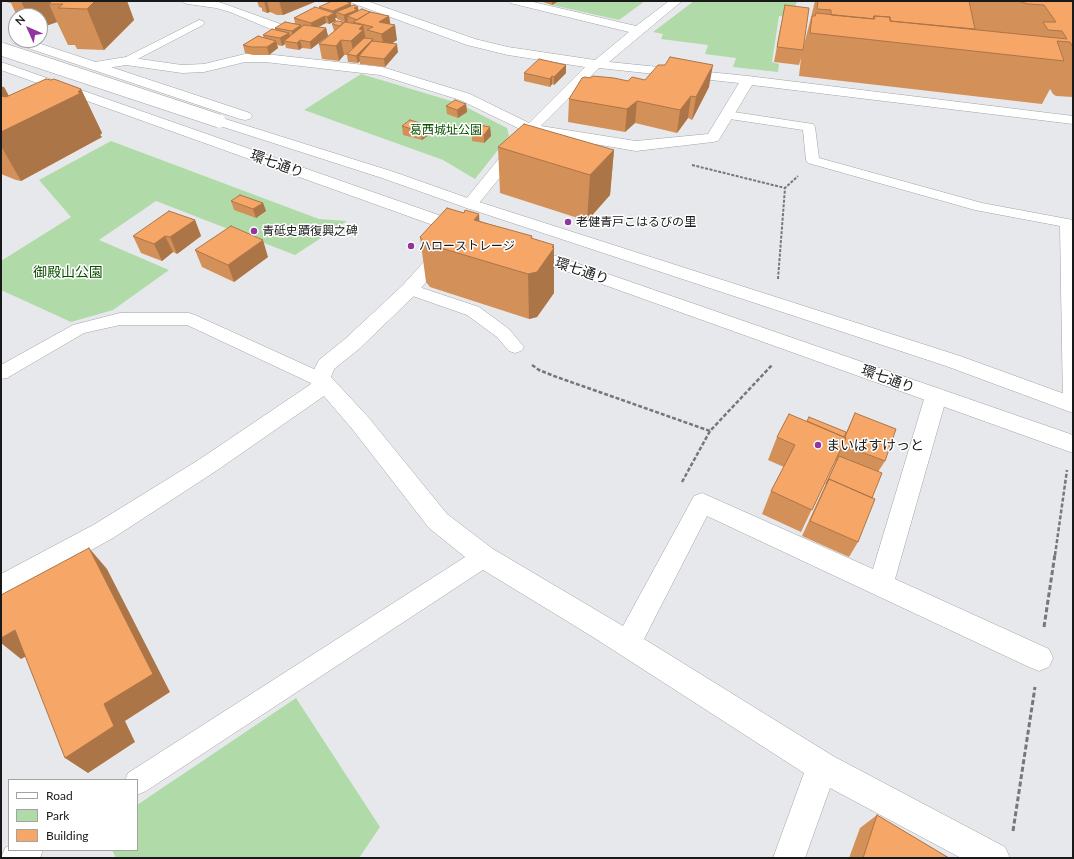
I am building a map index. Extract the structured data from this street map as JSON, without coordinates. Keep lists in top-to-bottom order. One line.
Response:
{"streets":{"street":["環七通り"]},"parks":["葛西城址公園","御殿山公園"],"places":["老健青戸こはるびの里","青砥史蹟復興之碑","ハローストレージ","まいばすけっと"],"legend":["Road","Park","Building"],"north":"top left"}
